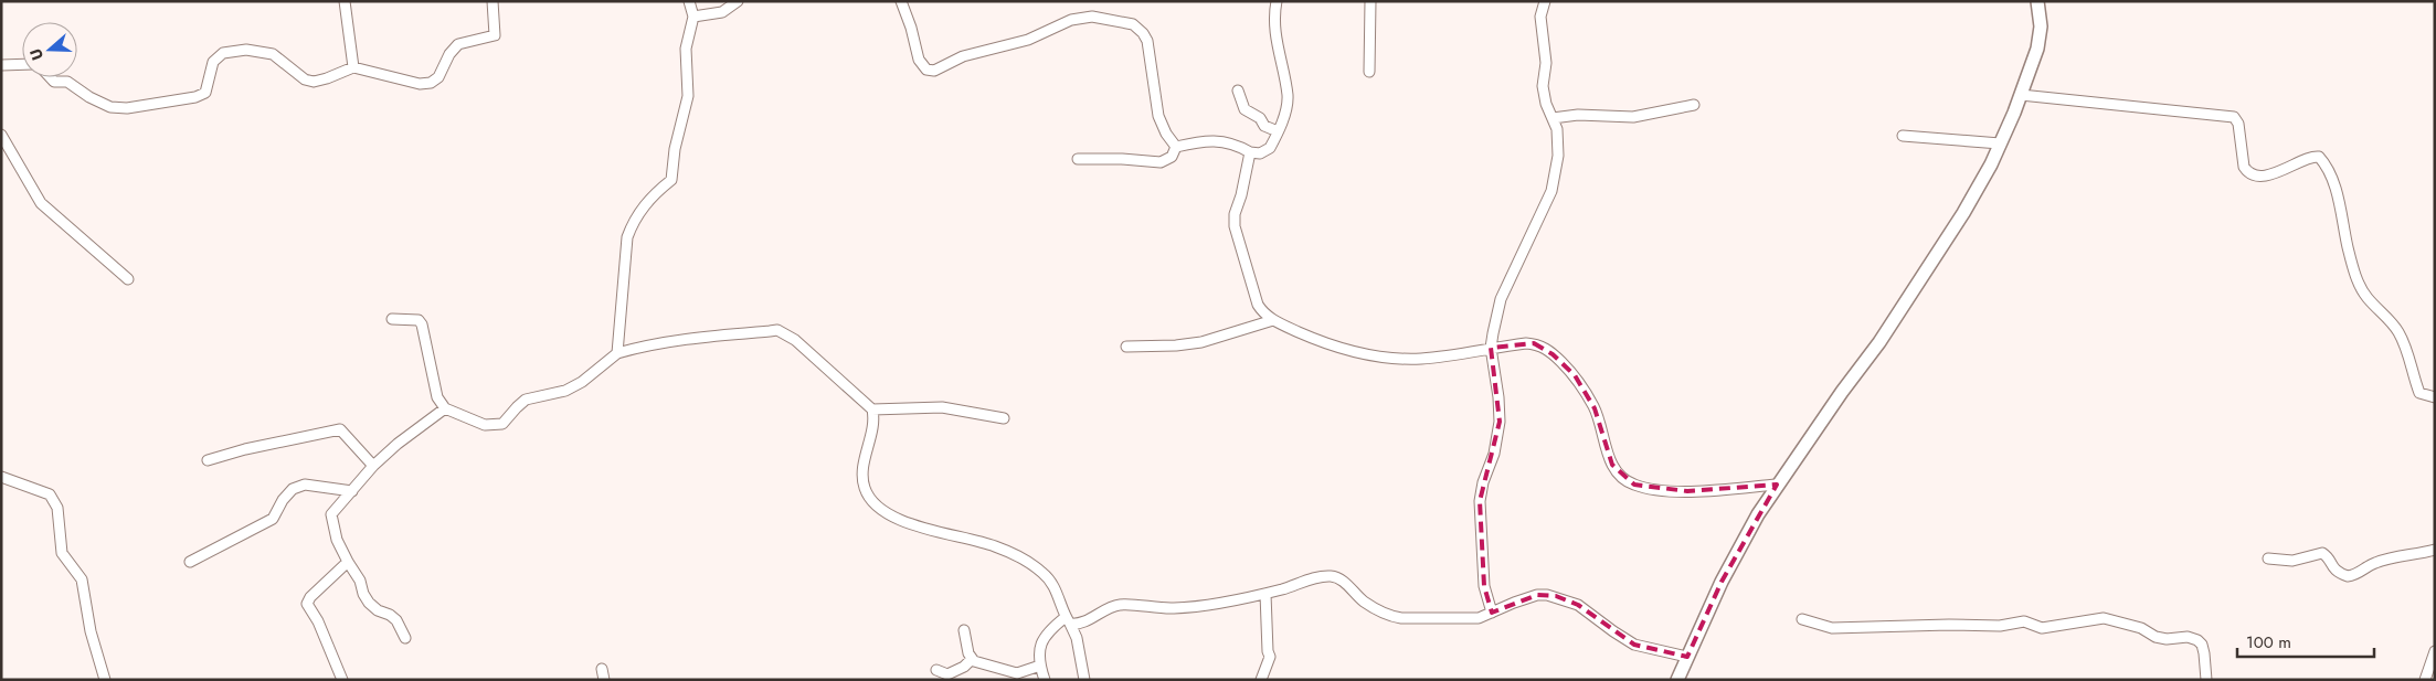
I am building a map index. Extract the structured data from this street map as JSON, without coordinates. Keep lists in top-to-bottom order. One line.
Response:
{"scale_bar":"100 m","north":"left"}
